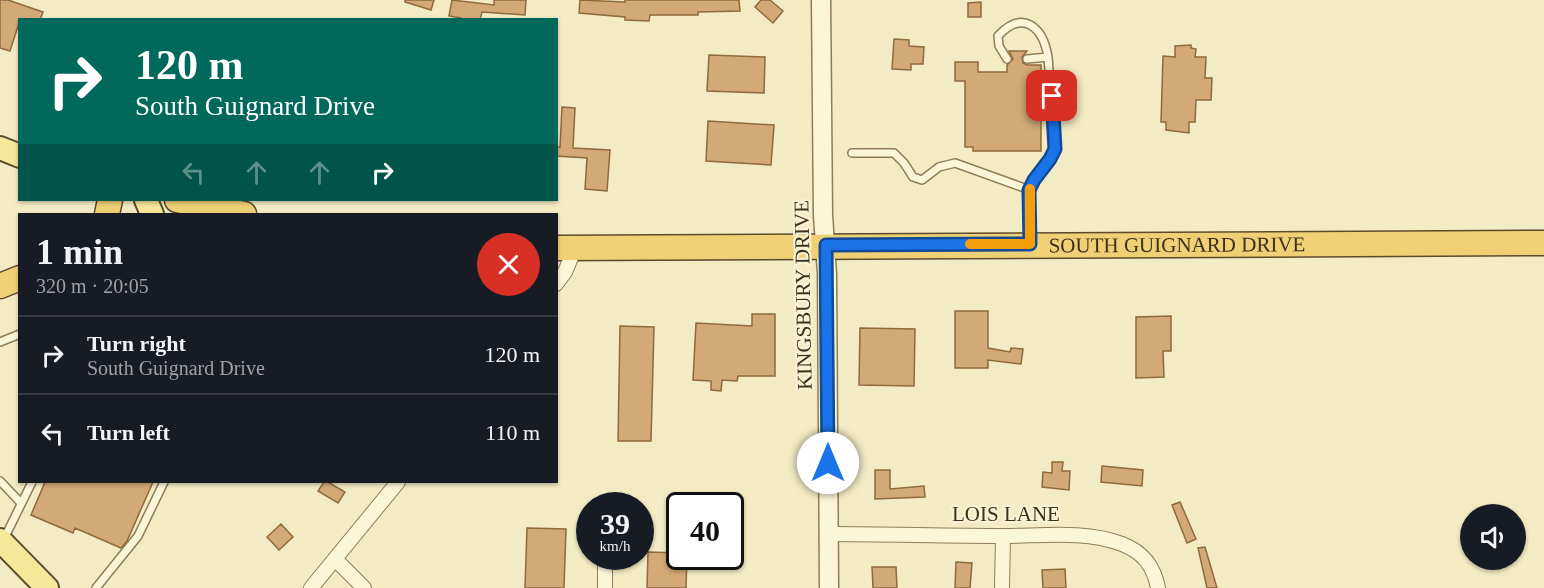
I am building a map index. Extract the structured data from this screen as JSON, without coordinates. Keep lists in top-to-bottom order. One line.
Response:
{"streets":{"highway":["SOUTH GUIGNARD DRIVE"],"street":["KINGSBURY DRIVE","LOIS LANE"]},"crossings":[["SOUTH GUIGNARD DRIVE","KINGSBURY DRIVE"],["KINGSBURY DRIVE","LOIS LANE"]],"page":{"turn":["120 m","South Guignard Drive"],"heading":["1 min","320 m · 20:05"],"list":[{"name":"Turn right","note":"South Guignard Drive","value":"120 m"},{"name":"Turn left","value":"110 m"}],"speed":"39 km/h","limit":"40"}}
